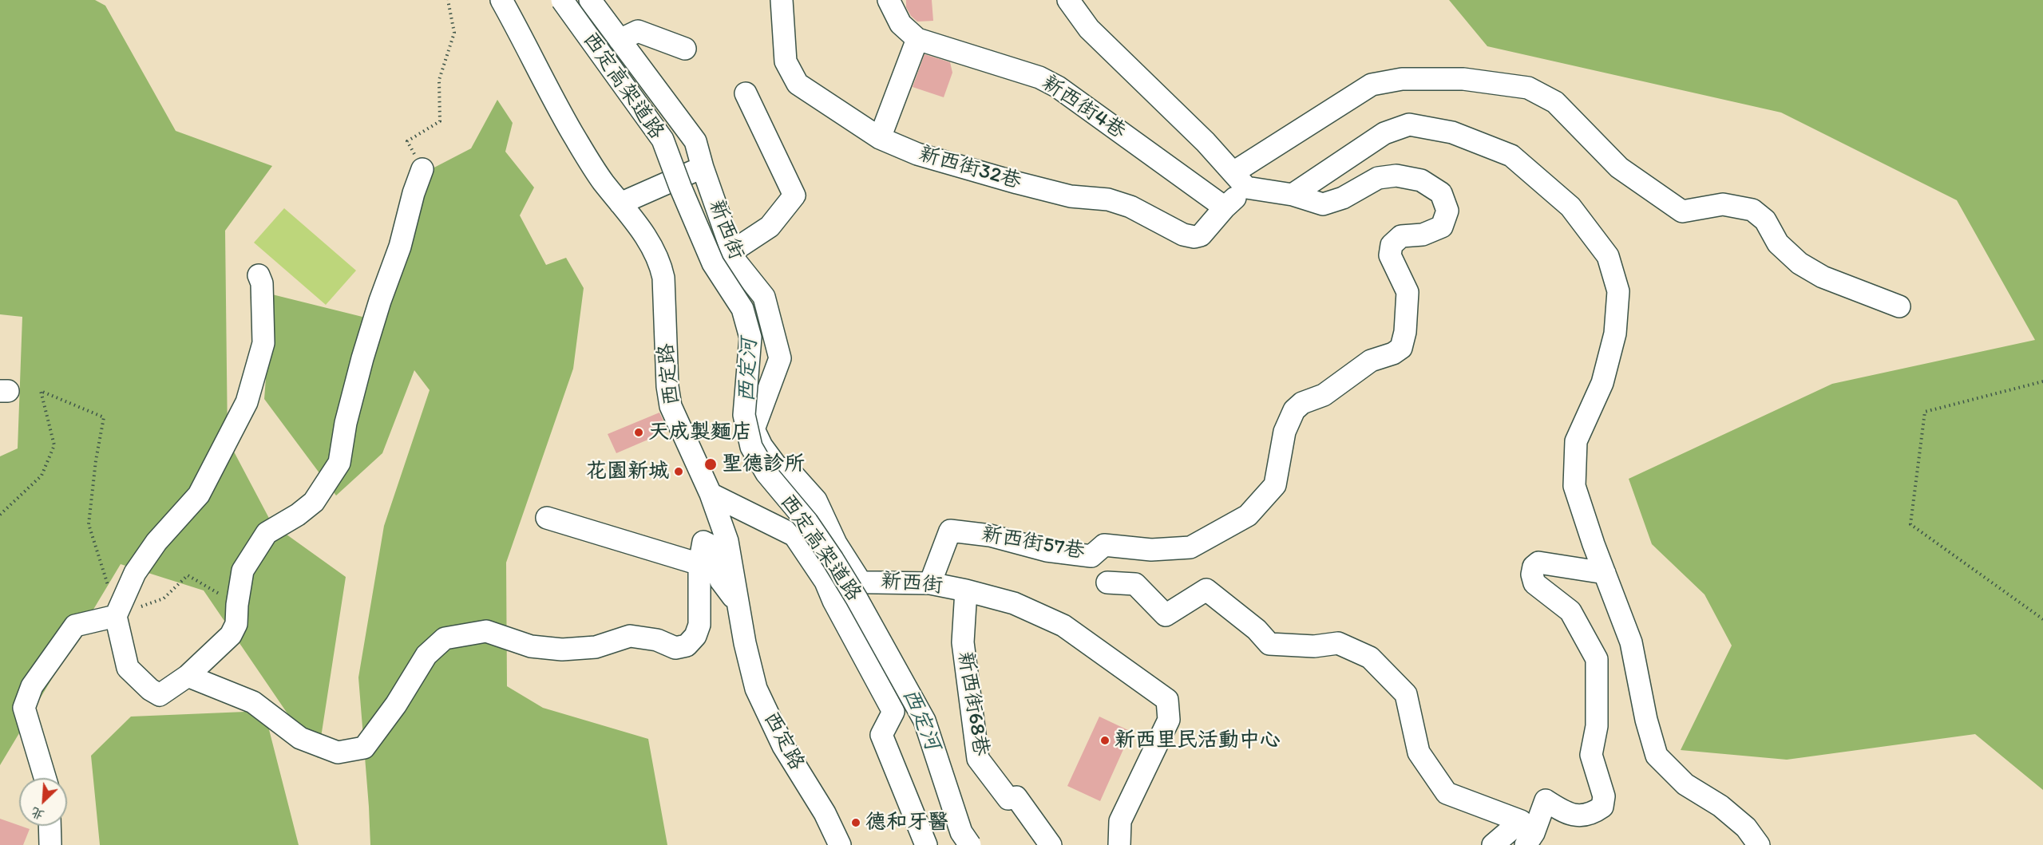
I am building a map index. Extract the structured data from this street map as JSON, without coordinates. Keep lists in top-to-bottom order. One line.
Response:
{"streets":{"street":["西定高架道路","新西街4巷","新西街32巷","新西街","西定路","新西街57巷","新西街68巷"]},"crossings":[["新西街4巷","新西街32巷"],["新西街","新西街57巷"],["新西街","新西街68巷"]],"water":["西定河"],"places":["天成製麵店","聖德診所","花園新城","新西里民活動中心","德和牙醫"],"north":"bottom left"}
